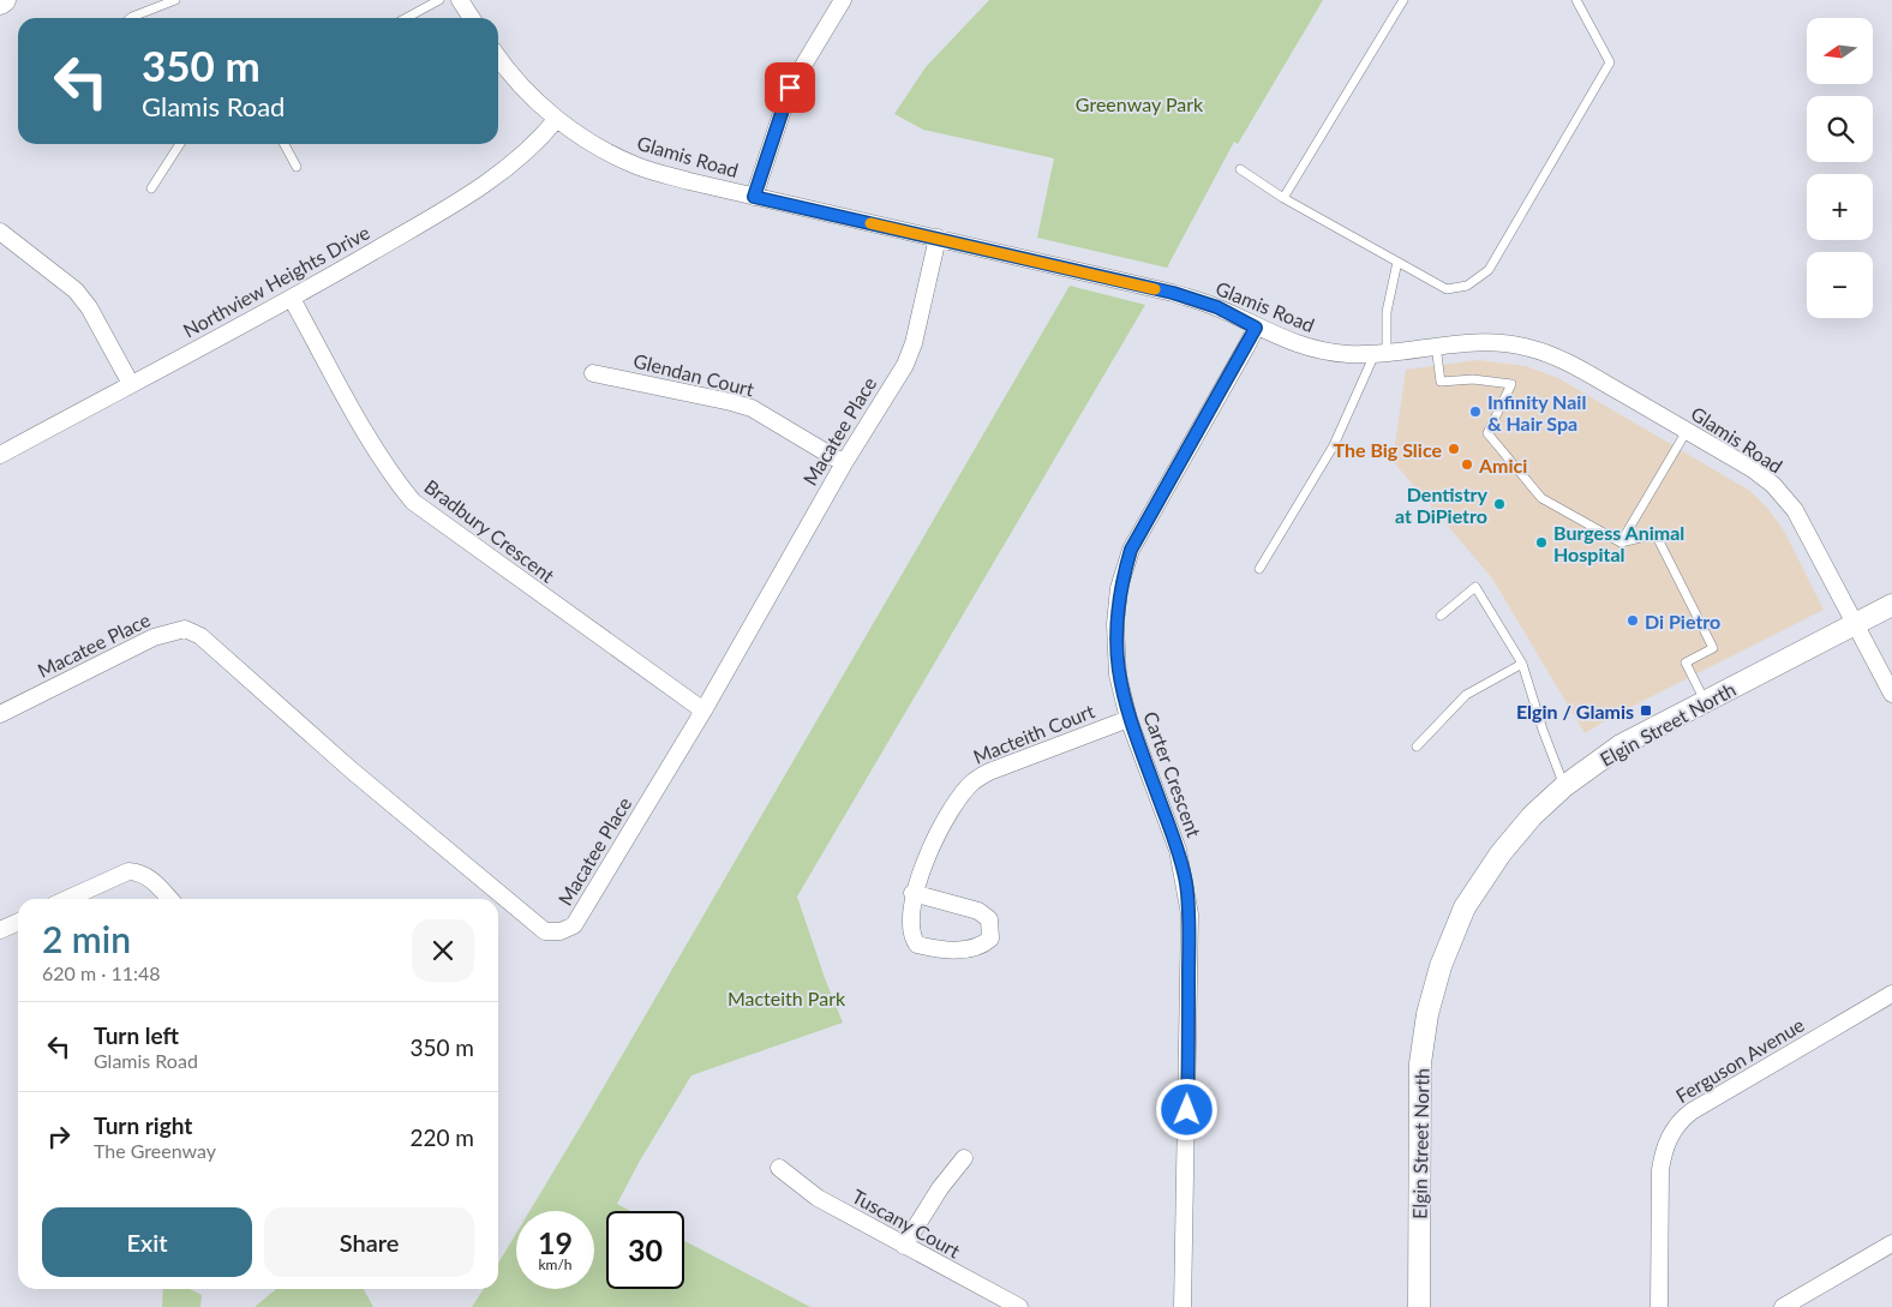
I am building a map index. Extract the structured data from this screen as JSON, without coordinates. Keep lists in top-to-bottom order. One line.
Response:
{"streets":{"street":["Glamis Road","Northview Heights Drive","Glendan Court","Macatee Place","Bradbury Crescent","Elgin Street North","Macteith Court","Carter Crescent","Ferguson Avenue","Tuscany Court"]},"crossings":[["Glamis Road","Northview Heights Drive"],["Glamis Road","Macatee Place"],["Glamis Road","Elgin Street North"],["Glamis Road","Carter Crescent"],["Northview Heights Drive","Bradbury Crescent"],["Glendan Court","Macatee Place"],["Macatee Place","Bradbury Crescent"],["Macteith Court","Carter Crescent"]],"parks":["Greenway Park","Macteith Park"],"places":{"other":["Infinity Nail & Hair Spa","The Big Slice","Amici","Dentistry at DiPietro","Burgess Animal Hospital","Di Pietro"],"transit":["Elgin / Glamis"]},"north":"left","page":{"map_buttons":["+","−"],"turn":["350 m","Glamis Road"],"heading":["2 min","620 m · 11:48"],"list":[{"name":"Turn left","note":"Glamis Road","value":"350 m"},{"name":"Turn right","note":"The Greenway","value":"220 m"}],"buttons":["Exit","Share"],"speed":"19 km/h","limit":"30"}}
